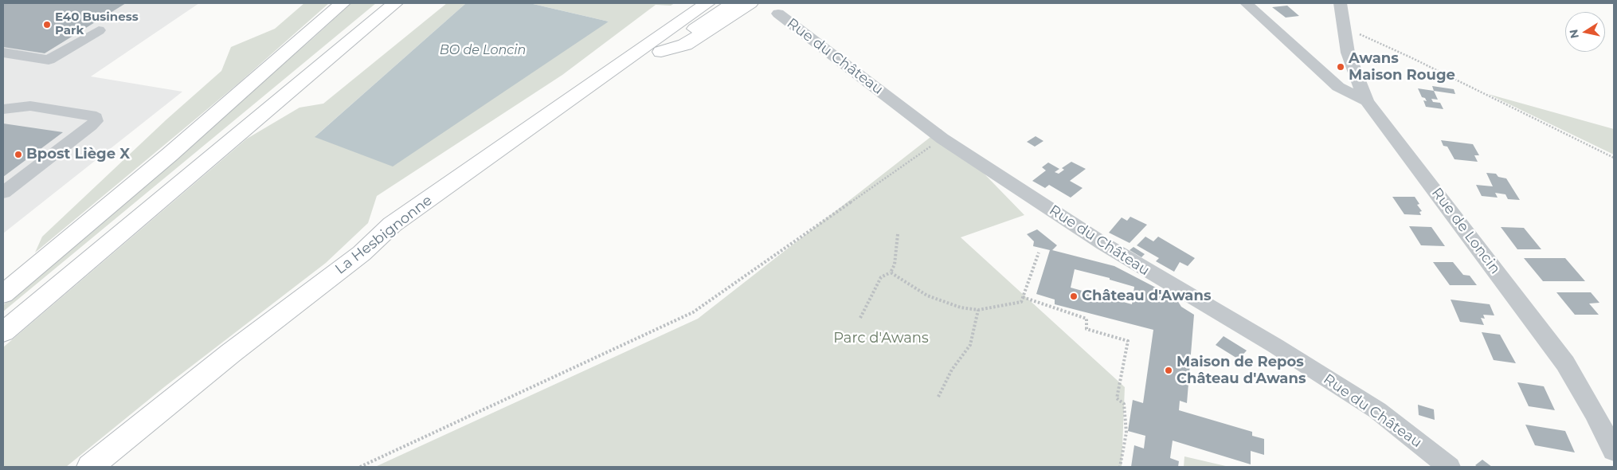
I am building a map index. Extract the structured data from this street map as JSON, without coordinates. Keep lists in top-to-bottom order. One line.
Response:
{"streets":{"highway":["La Hesbignonne"],"street":["Rue du Château","Rue de Loncin"]},"water":["BO de Loncin"],"parks":["Parc d'Awans"],"places":["E40 Business Park","Awans Maison Rouge","Bpost Liège X","Château d'Awans","Maison de Repos Château d'Awans"],"north":"left"}
